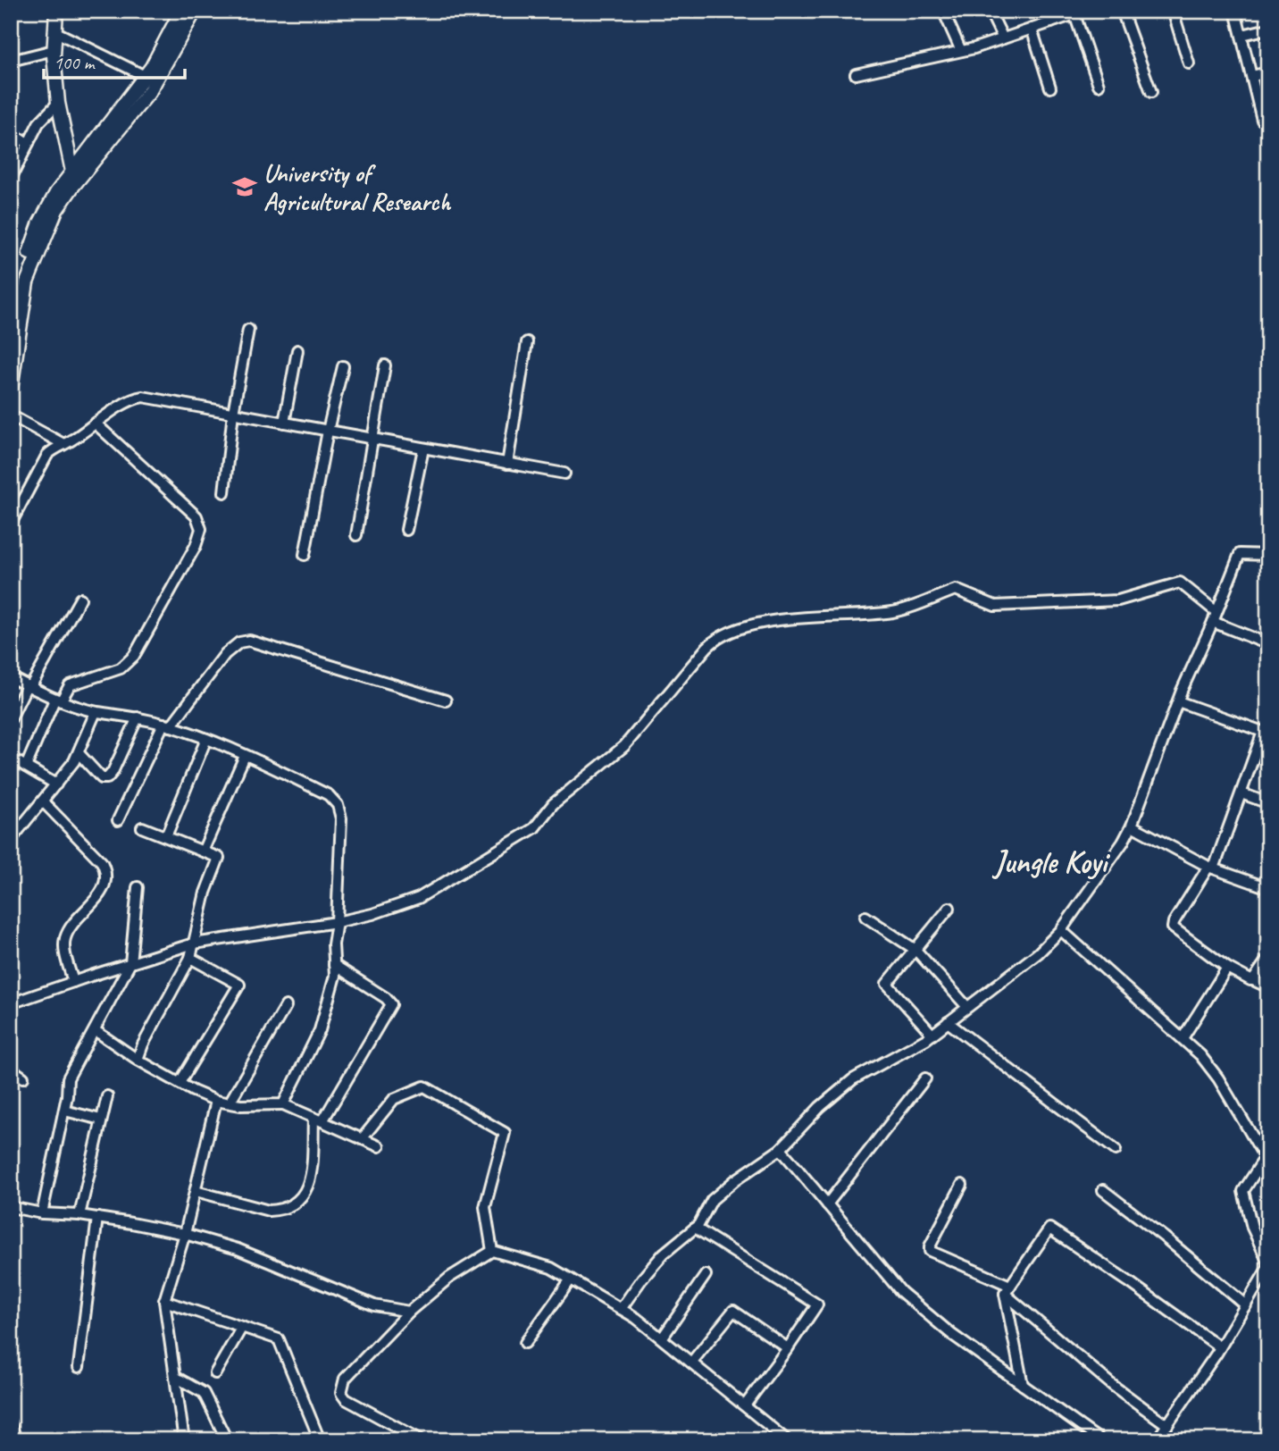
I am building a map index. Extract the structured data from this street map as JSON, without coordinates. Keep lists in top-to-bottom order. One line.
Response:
{"districts":["Jungle Koyi"],"places":{"school or university":["University of Agricultural Research"]},"scale_bar":"100 m"}
